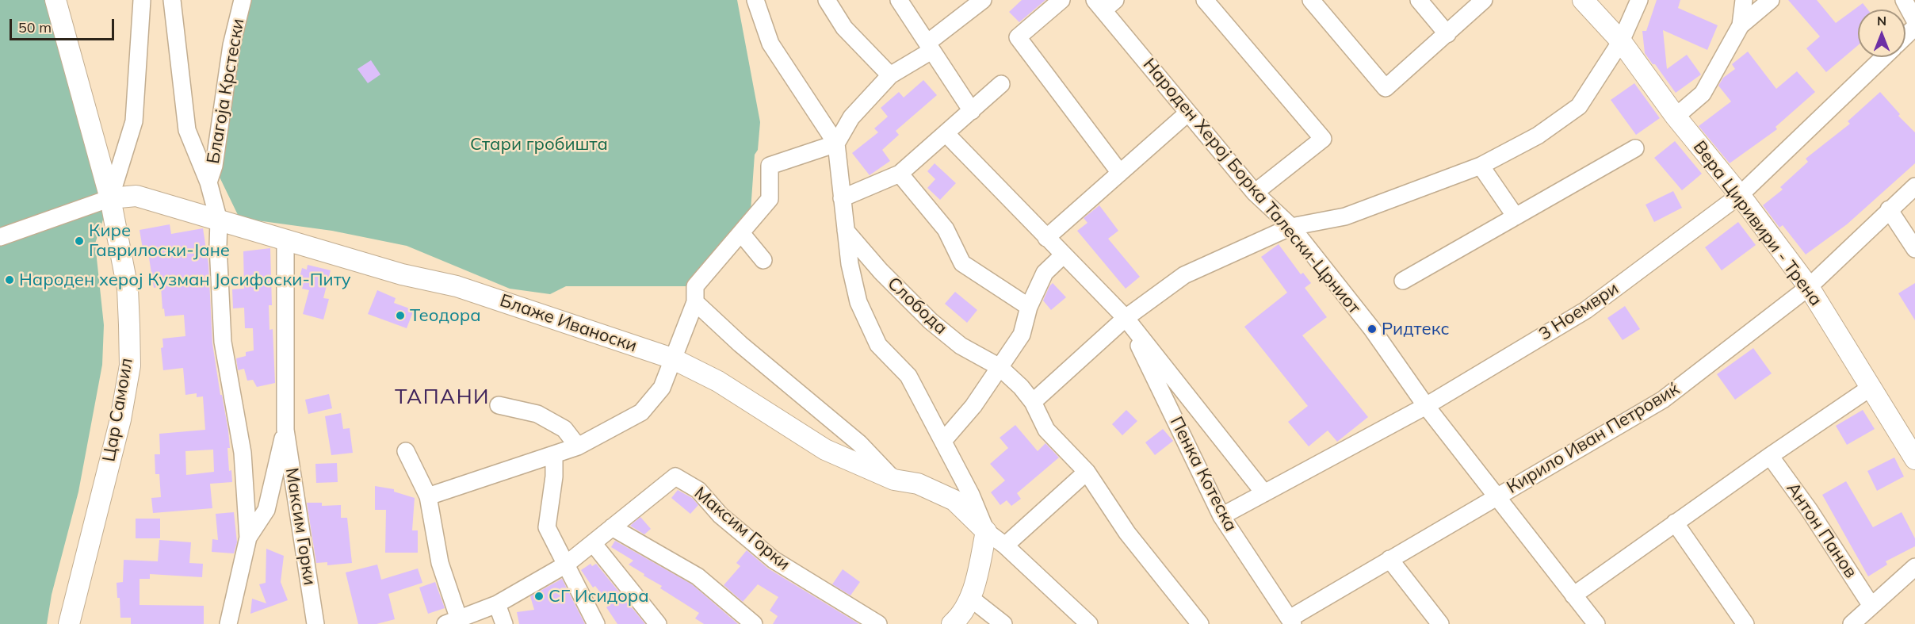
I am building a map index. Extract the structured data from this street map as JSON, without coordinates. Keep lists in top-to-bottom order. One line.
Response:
{"streets":{"street":["Благоја Крстески","Народен Херој Борка Талески-Црниот","Вера Циривири - Трена","Слобода","3 Ноември","Блаже Иваноски","Цар Самоил","Кирило Иван Петровиќ","Пенка Котеска","Максим Горки","Антон Панов"]},"crossings":[["Народен Херој Борка Талески-Црниот","3 Ноември"],["Народен Херој Борка Талески-Црниот","Кирило Иван Петровиќ"],["Вера Циривири - Трена","3 Ноември"],["Вера Циривири - Трена","Кирило Иван Петровиќ"],["3 Ноември","Пенка Котеска"],["Блаже Иваноски","Цар Самоил"],["Блаже Иваноски","Максим Горки"],["Кирило Иван Петровиќ","Пенка Котеска"]],"districts":["ТАПАНИ"],"parks":["Стари гробишта"],"places":["Кире Гаврилоски-Јане","Народен херој Кузман Јосифоски-Питу","Теодора","Ридтекс","СГ Исидора"],"scale_bar":"50 m","north":"top"}
